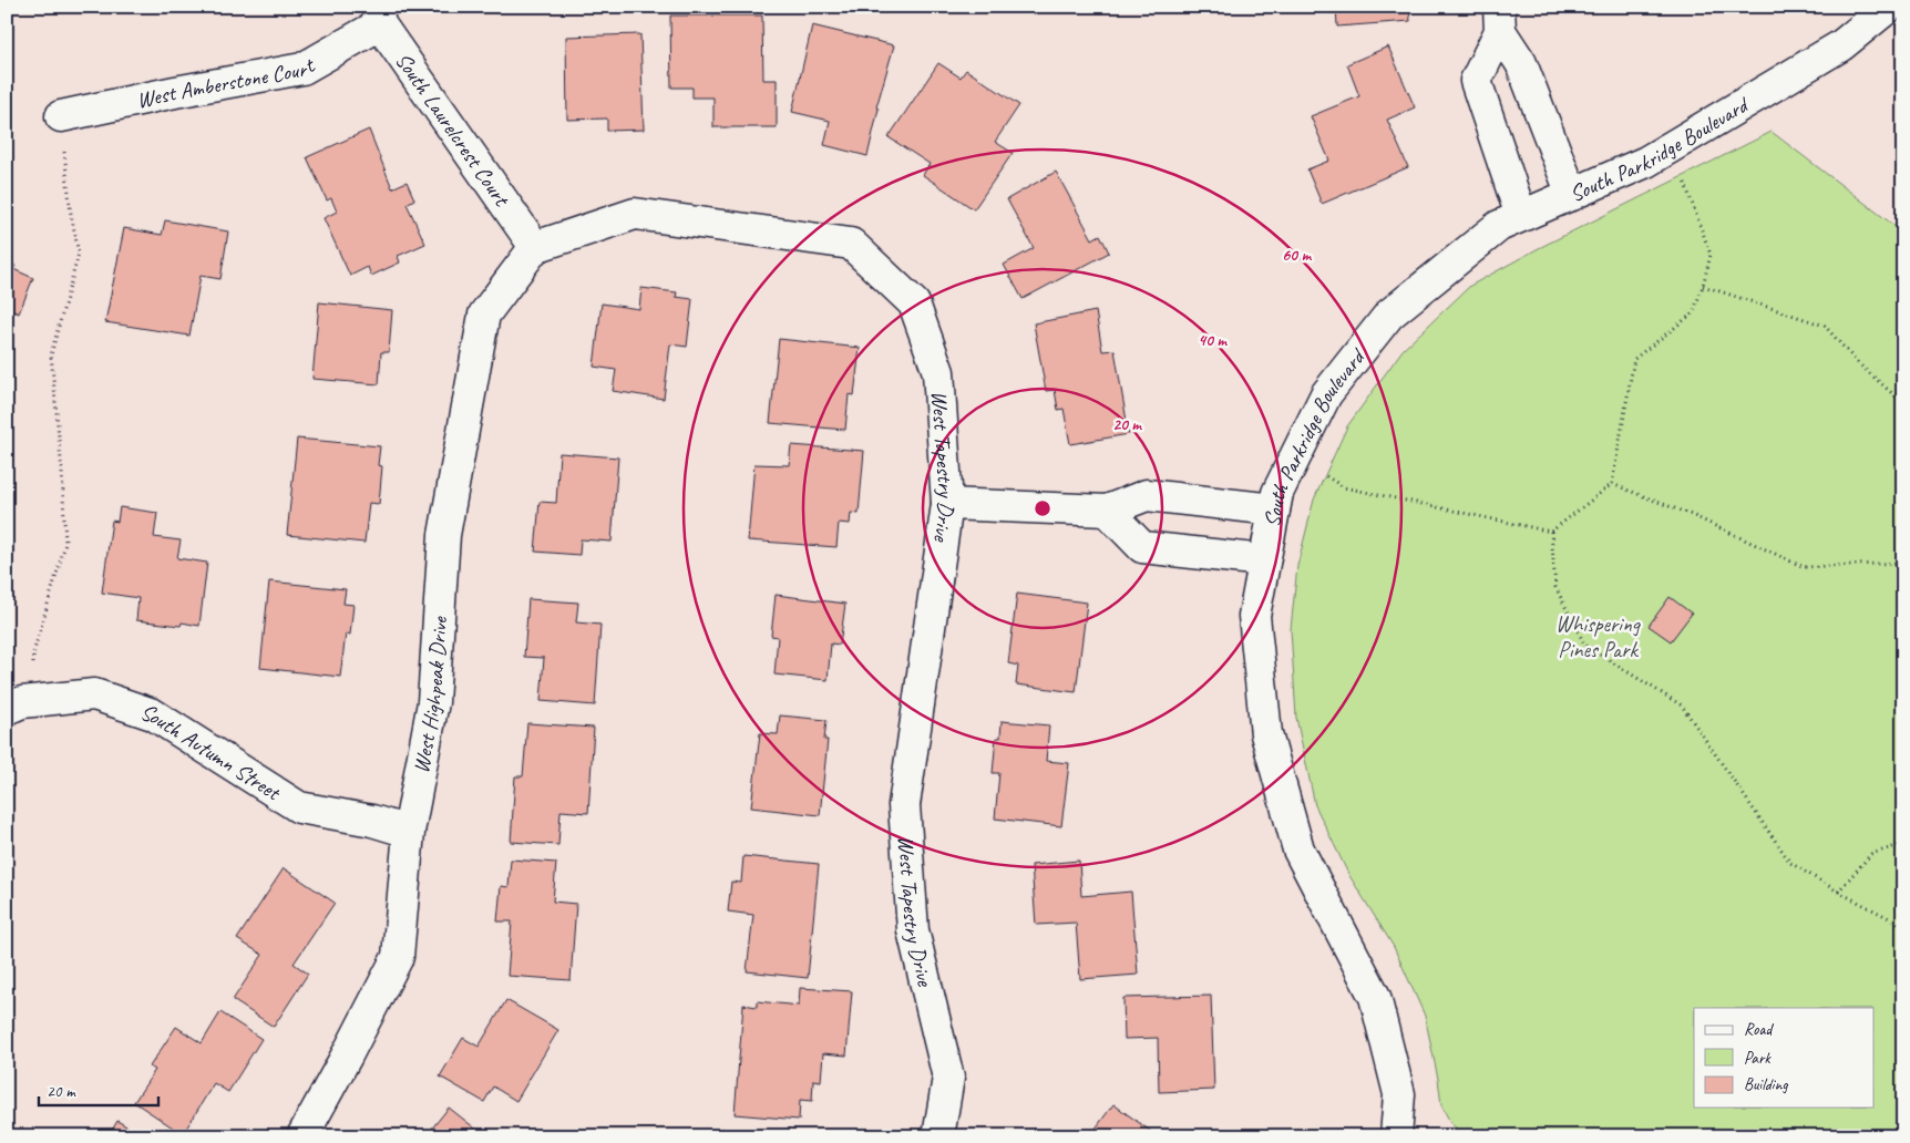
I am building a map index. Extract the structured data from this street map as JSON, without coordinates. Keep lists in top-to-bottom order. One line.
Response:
{"streets":{"street":["West Amberstone Court","South Laurelcrest Court","South Parkridge Boulevard","West Tapestry Drive","West Highpeak Drive","South Autumn Street"]},"crossings":[["West Amberstone Court","South Laurelcrest Court"],["South Laurelcrest Court","West Tapestry Drive"],["South Laurelcrest Court","West Highpeak Drive"],["West Tapestry Drive","West Highpeak Drive"],["West Highpeak Drive","South Autumn Street"]],"parks":["Whispering Pines Park"],"legend":["Road","Park","Building"],"scale_bar":"20 m","rings":["60 m","40 m","20 m"]}
